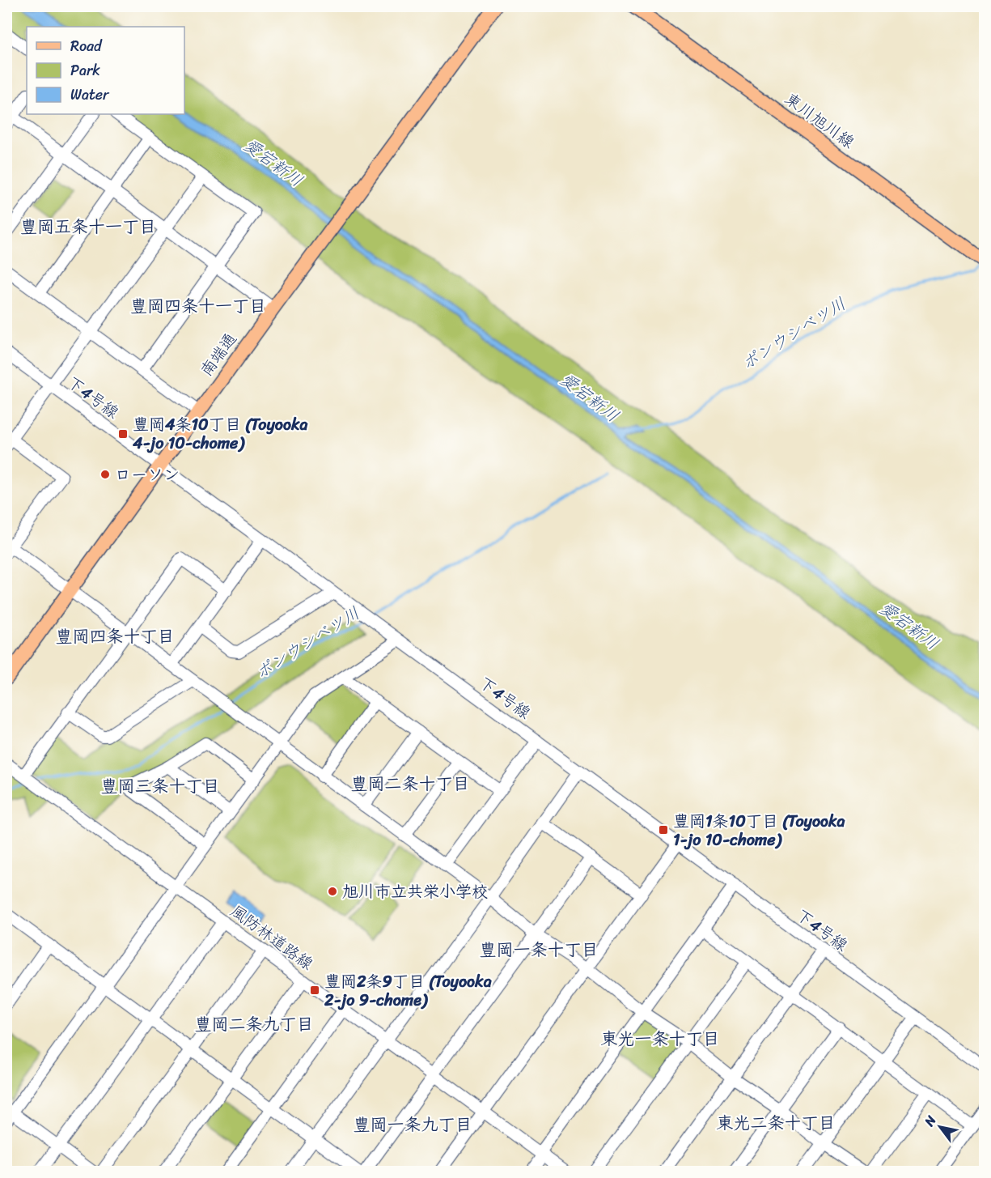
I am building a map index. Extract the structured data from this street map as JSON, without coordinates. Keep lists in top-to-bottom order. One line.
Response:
{"streets":{"main road":["東川旭川線","南端通"],"street":["下4号線","風防林道路線"]},"crossings":[["南端通","下4号線"]],"districts":["豊岡五条十一丁目","豊岡四条十一丁目","豊岡四条十丁目","豊岡二条十丁目","豊岡三条十丁目","豊岡一条十丁目","豊岡二条九丁目","東光一条十丁目","東光二条十丁目","豊岡一条九丁目"],"water":["愛宕新川","ポンウシベツ川"],"places":{"transit":["豊岡4条10丁目 (Toyooka 4-jo 10-chome)","豊岡1条10丁目 (Toyooka 1-jo 10-chome)","豊岡2条9丁目 (Toyooka 2-jo 9-chome)"],"other":["ローソン","旭川市立共栄小学校"]},"legend":["Road","Park","Water"],"north":"top left"}
